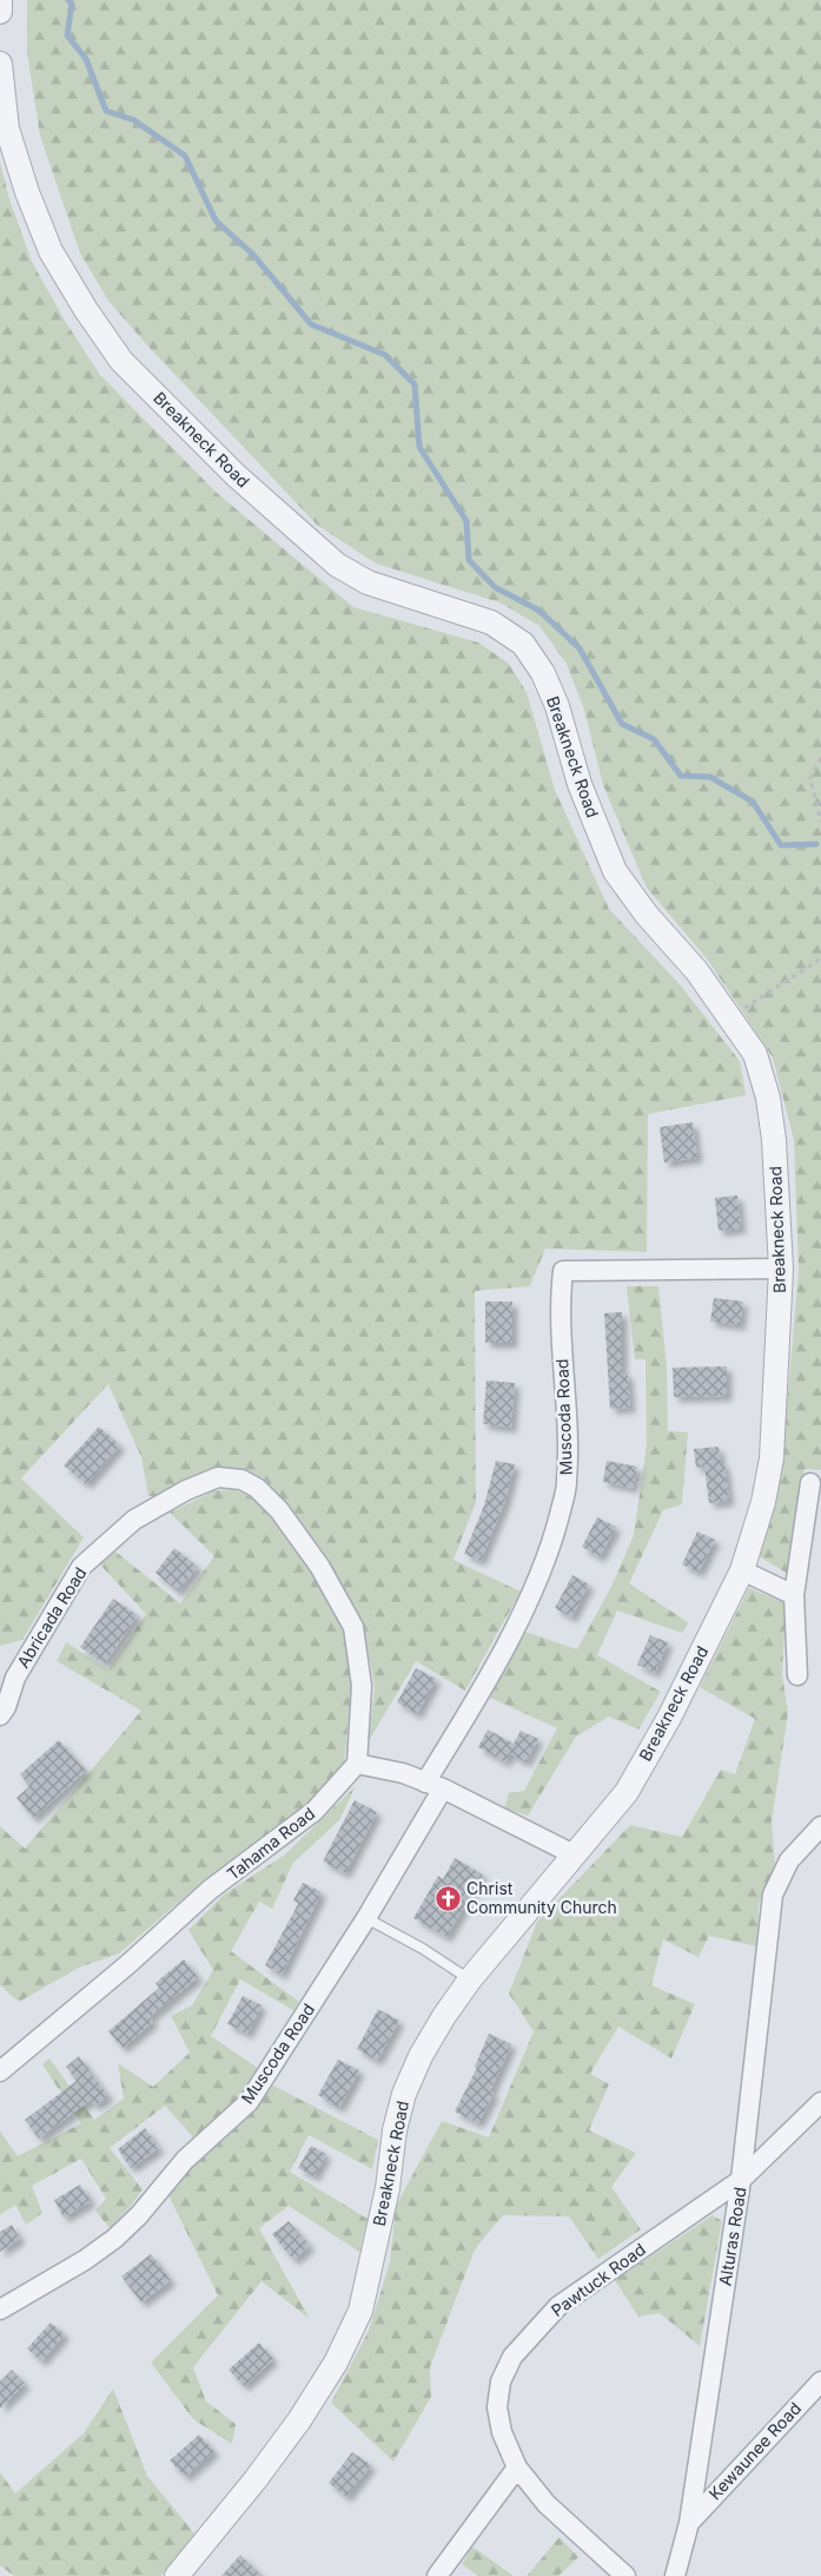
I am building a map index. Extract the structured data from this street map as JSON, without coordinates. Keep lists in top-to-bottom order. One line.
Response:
{"streets":{"street":["Breakneck Road","Muscoda Road","Abricada Road","Tahama Road","Alturas Road","Pawtuck Road","Kewaunee Road"]},"crossings":[["Breakneck Road","Muscoda Road"],["Abricada Road","Tahama Road"],["Alturas Road","Pawtuck Road"],["Alturas Road","Kewaunee Road"]],"places":{"church":["Christ Community Church"]}}
